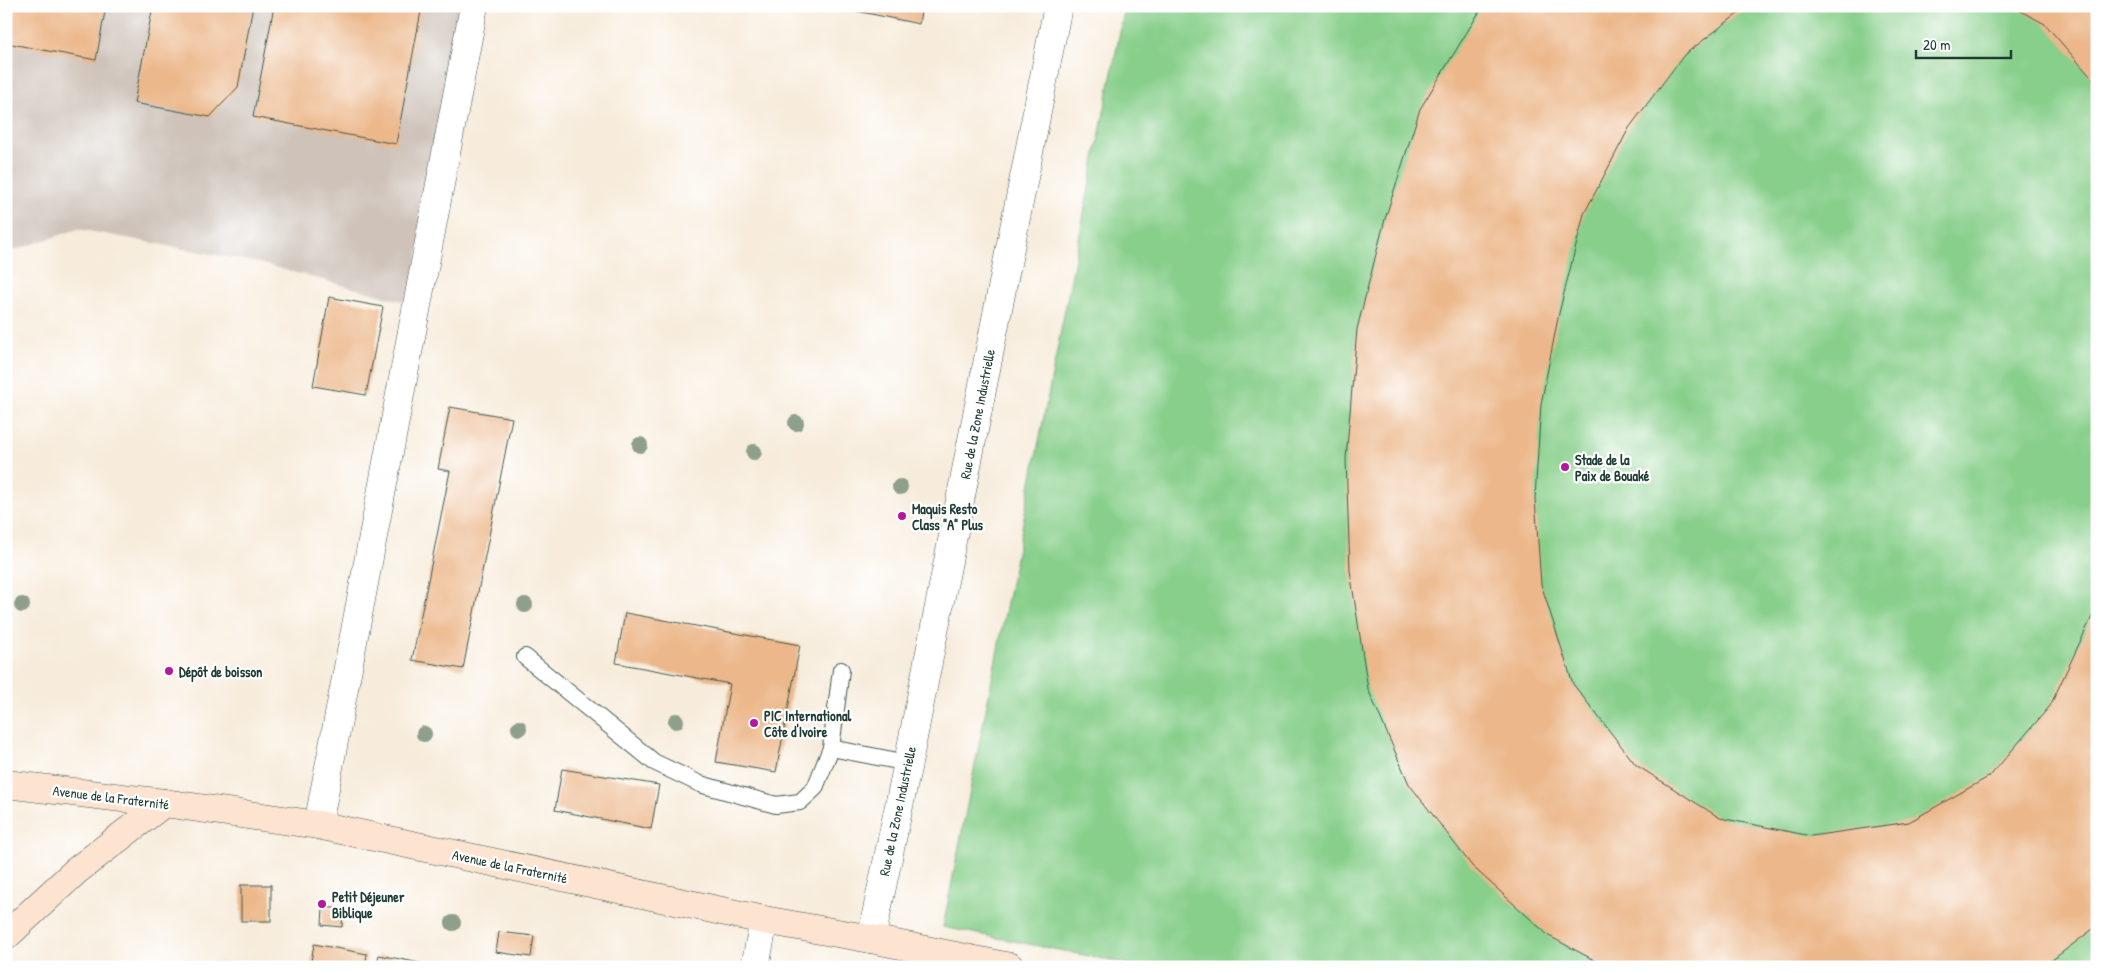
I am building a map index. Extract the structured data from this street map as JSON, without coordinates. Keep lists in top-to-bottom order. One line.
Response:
{"streets":{"street":["Rue de la Zone Industrielle","Avenue de la Fraternité"]},"crossings":[["Rue de la Zone Industrielle","Avenue de la Fraternité"]],"places":["Stade de la Paix de Bouaké","Maquis Resto Class \"A\" Plus","Dépôt de boisson","PIC International Côte d'Ivoire","Petit Déjeuner Biblique"],"scale_bar":"20 m"}
